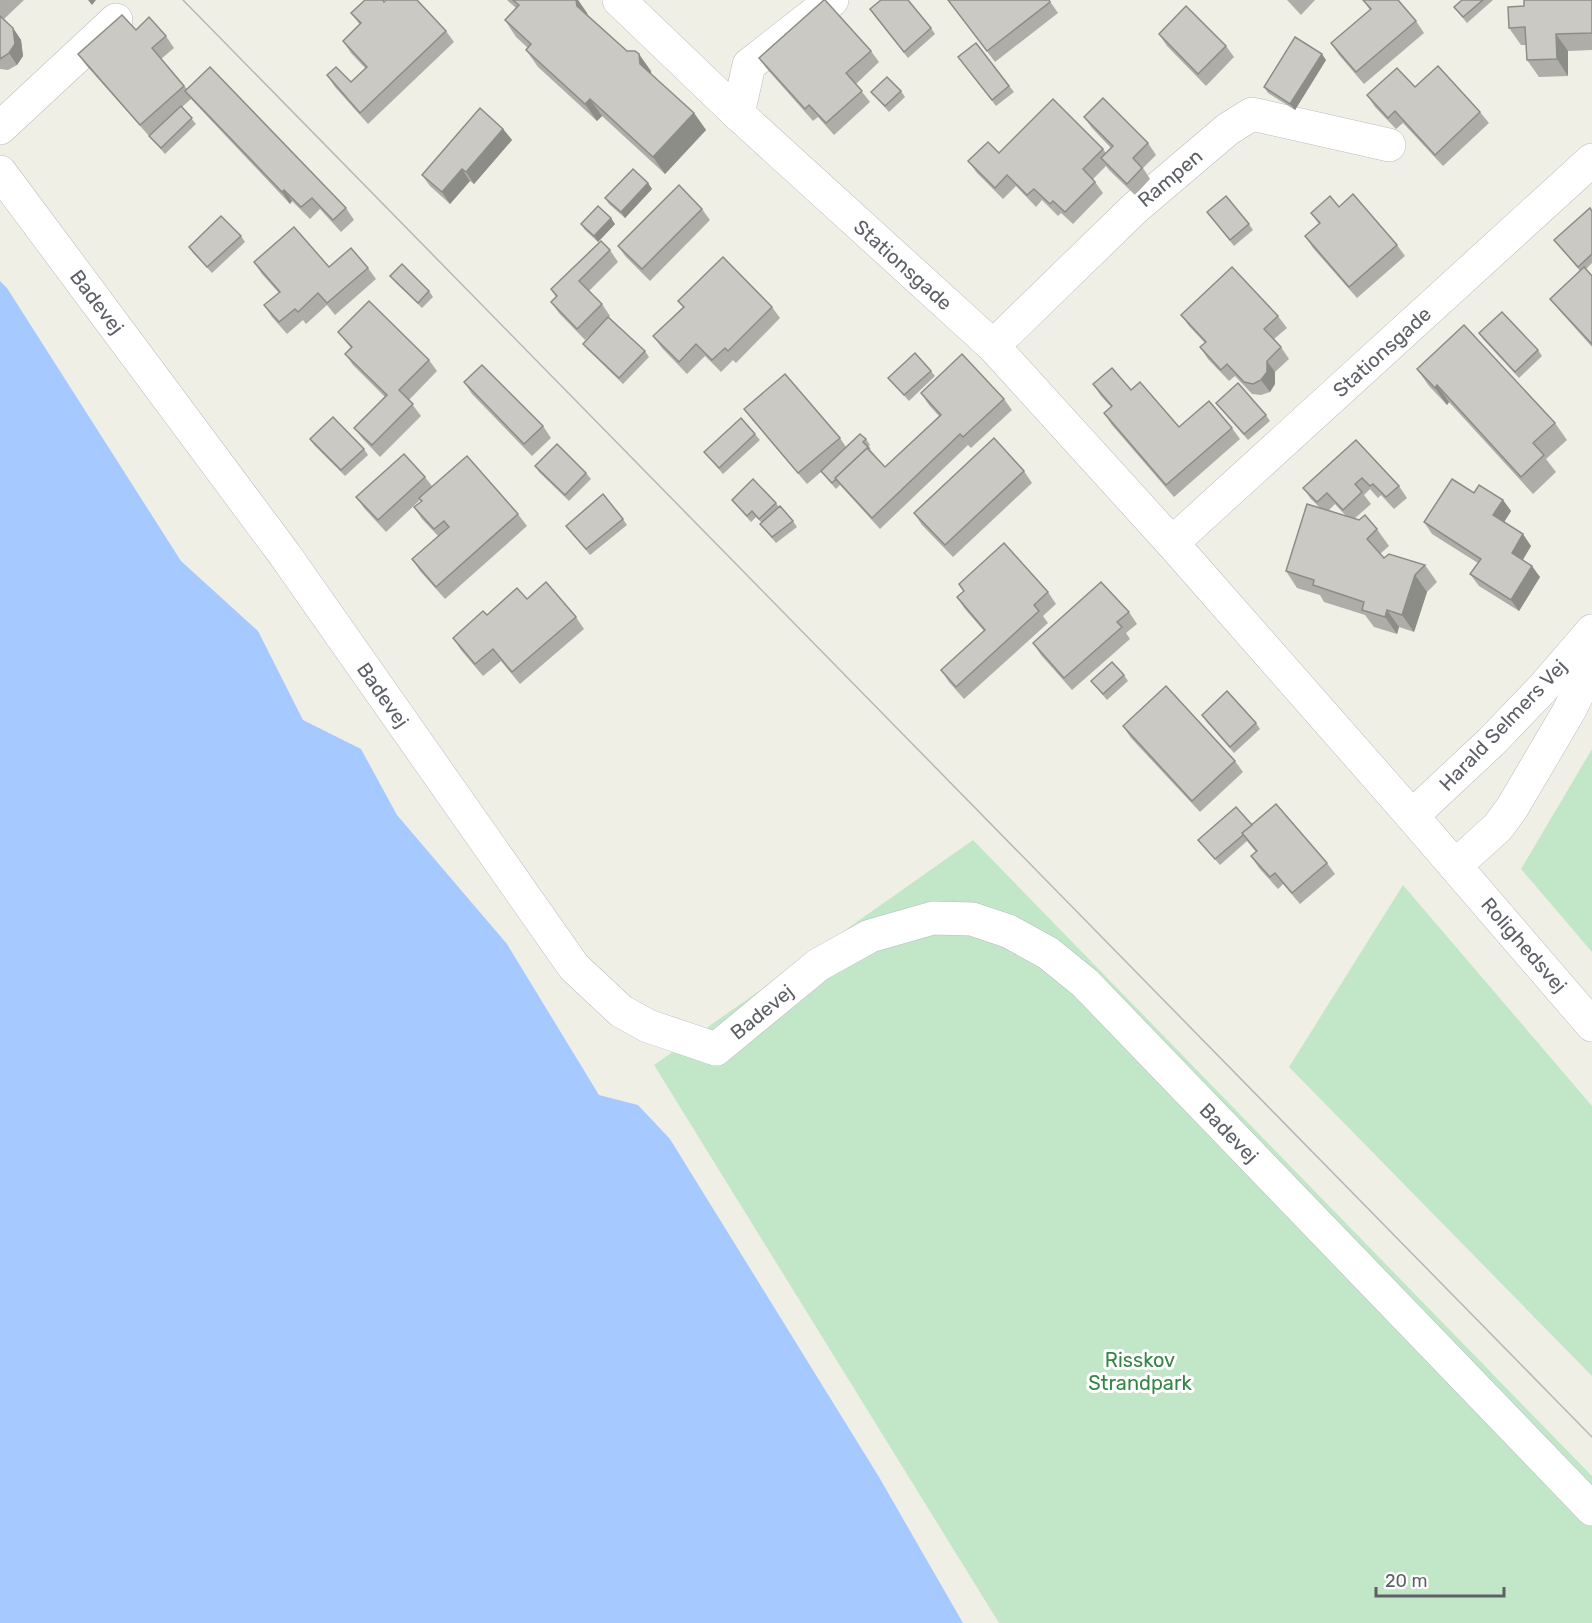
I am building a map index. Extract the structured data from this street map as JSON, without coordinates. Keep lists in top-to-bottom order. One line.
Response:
{"streets":{"street":["Rampen","Stationsgade","Badevej","Harald Selmers Vej","Rolighedsvej"]},"crossings":[["Rampen","Stationsgade"],["Stationsgade","Harald Selmers Vej"],["Stationsgade","Rolighedsvej"],["Harald Selmers Vej","Rolighedsvej"]],"parks":["Risskov Strandpark"],"scale_bar":"20 m"}
